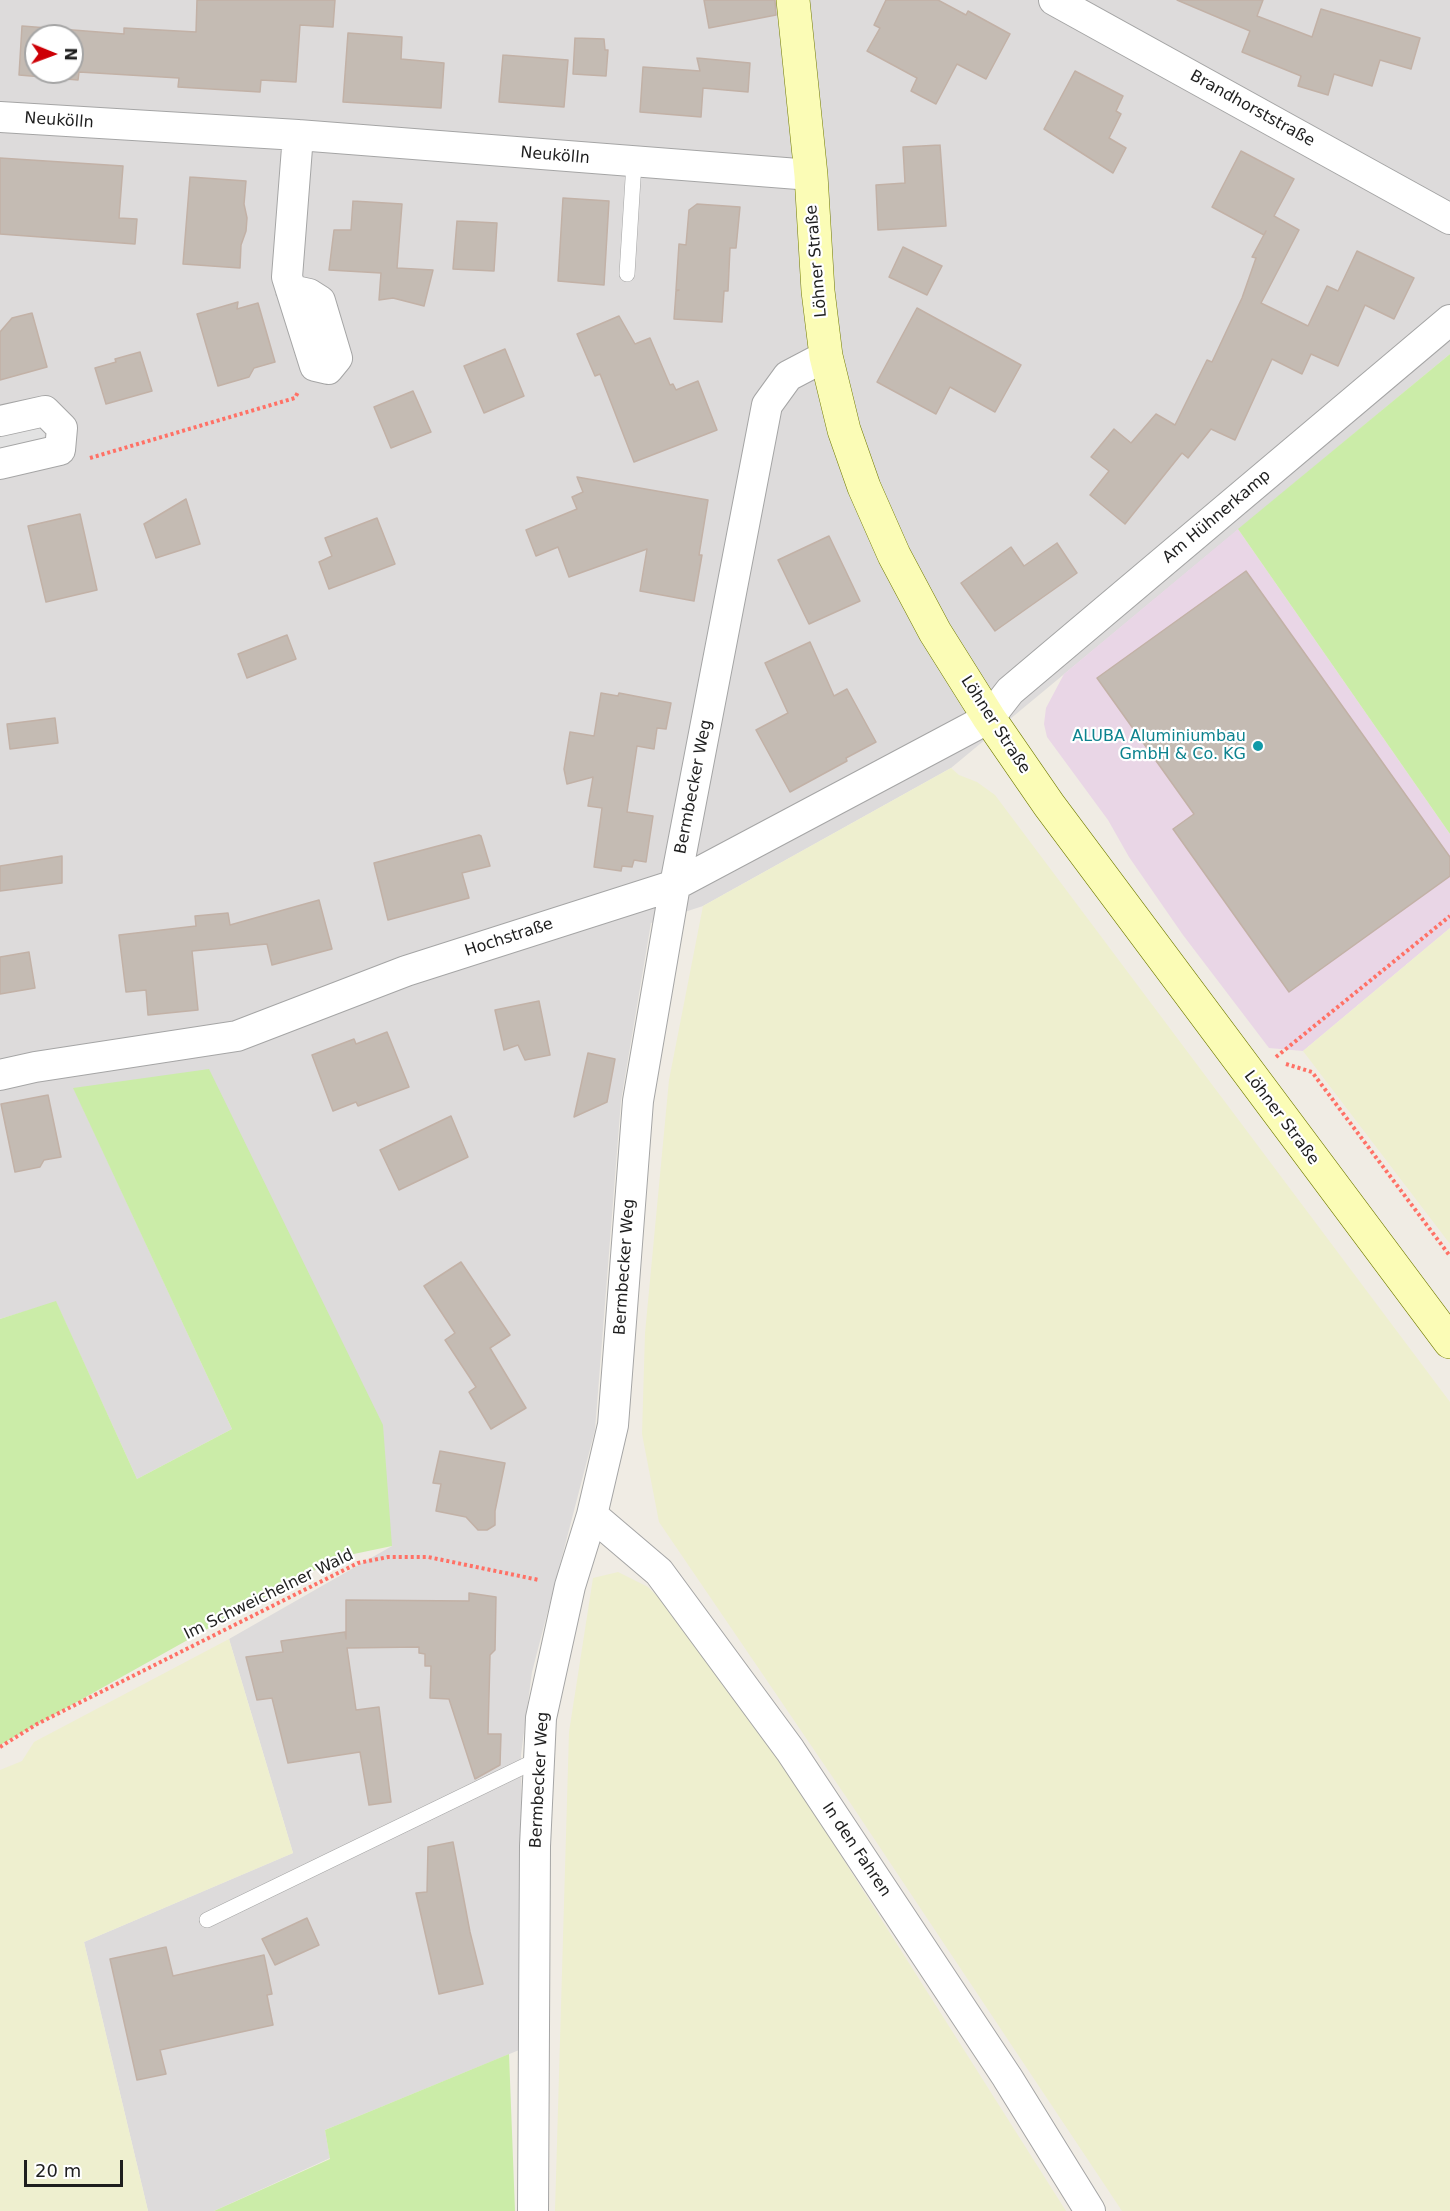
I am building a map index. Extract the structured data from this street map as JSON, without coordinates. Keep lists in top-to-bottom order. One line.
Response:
{"streets":{"main road":["Löhner Straße"],"street":["Brandhorststraße","Neukölln","Am Hühnerkamp","Bermbecker Weg","Hochstraße","In den Fahren"],"path":["Im Schweichelner Wald"]},"crossings":[["Neukölln","Löhner Straße"],["Löhner Straße","Am Hühnerkamp"],["Löhner Straße","Bermbecker Weg"],["Löhner Straße","Hochstraße"],["Am Hühnerkamp","Hochstraße"],["Bermbecker Weg","Hochstraße"],["Bermbecker Weg","Im Schweichelner Wald"],["Bermbecker Weg","In den Fahren"]],"places":["ALUBA Aluminiumbau GmbH & Co. KG"],"scale_bar":"20 m","north":"right"}
